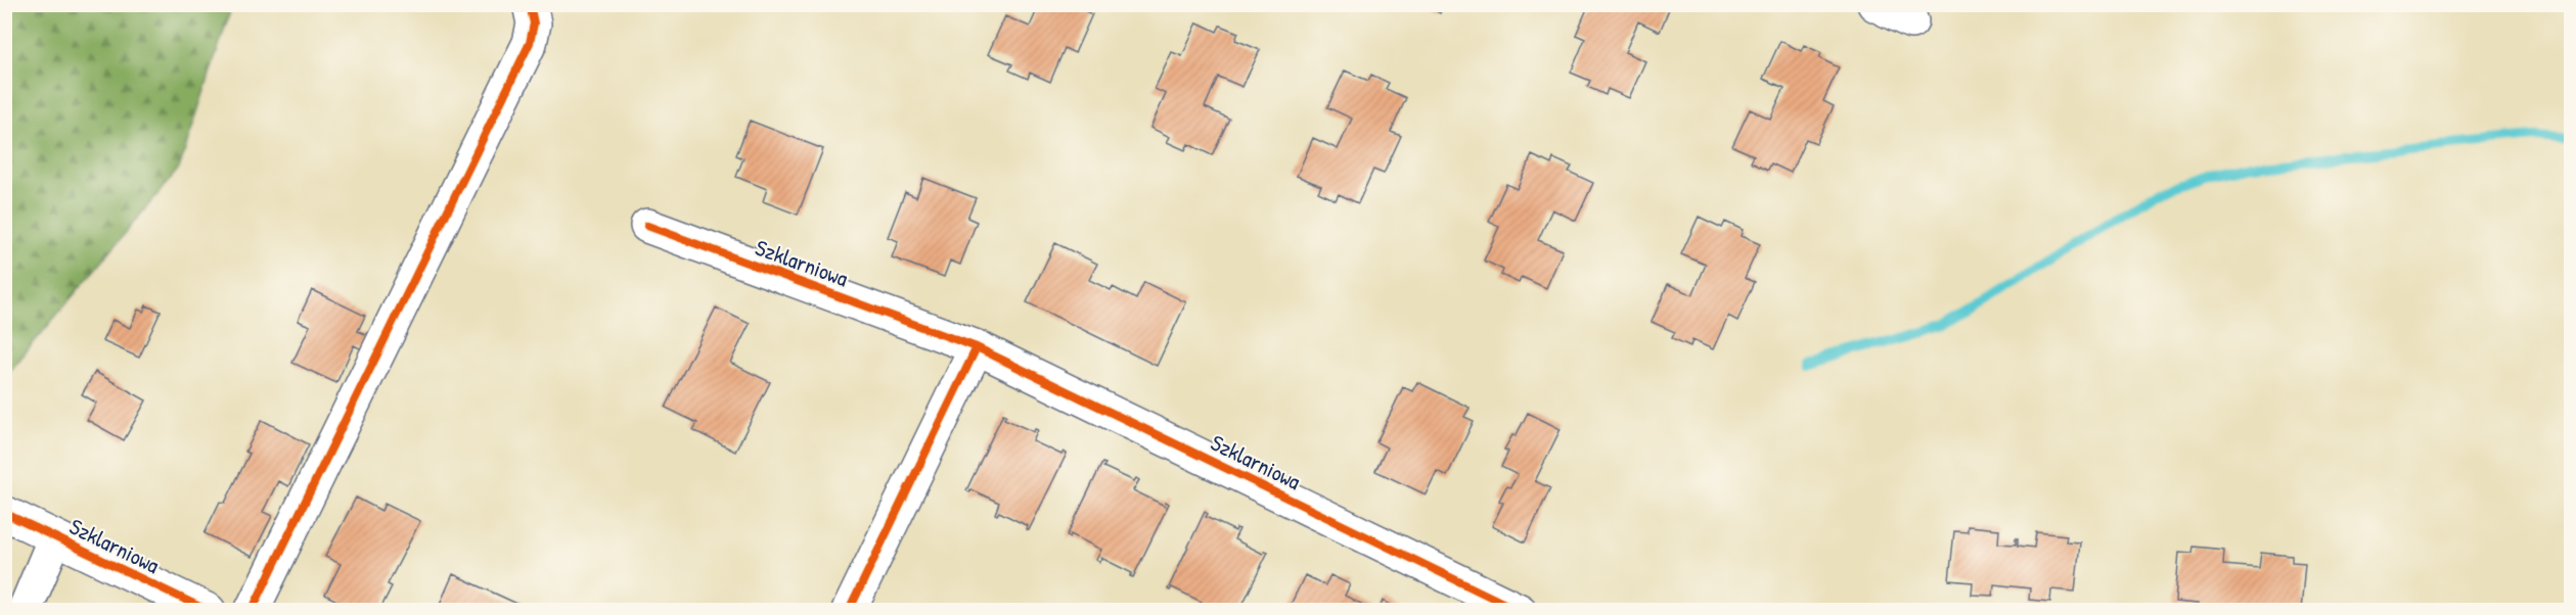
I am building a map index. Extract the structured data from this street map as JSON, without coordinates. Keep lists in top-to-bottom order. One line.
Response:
{"streets":{"street":["Szklarniowa"]}}
